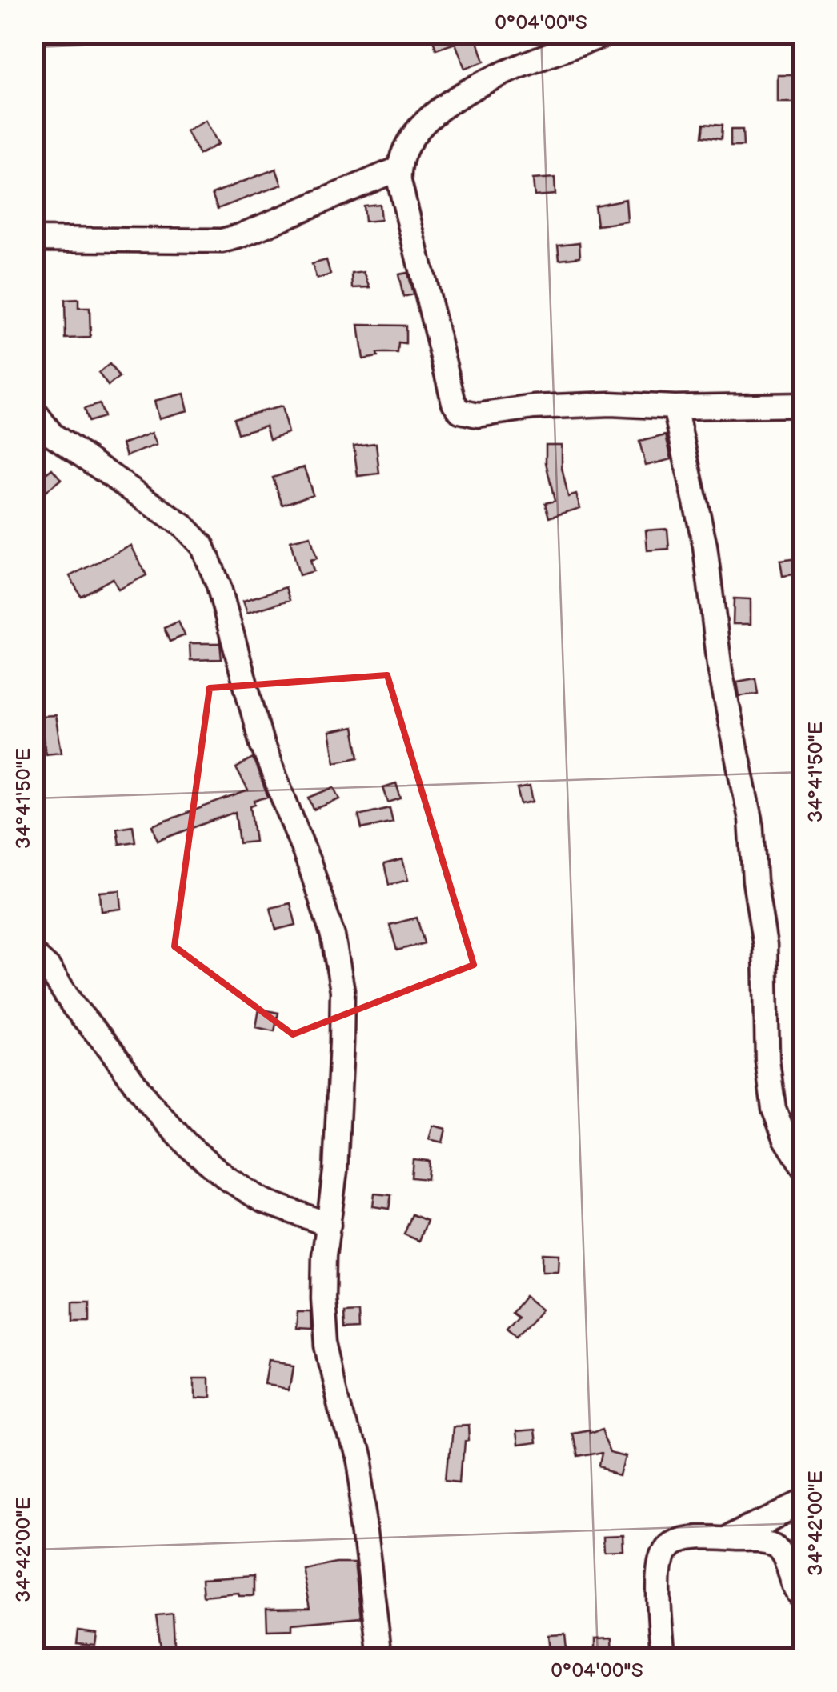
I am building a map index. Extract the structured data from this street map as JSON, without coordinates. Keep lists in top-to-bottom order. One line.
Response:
{"coordinates":["0°04'00\"S","34°41'50\"E","34°42'00\"E"]}
